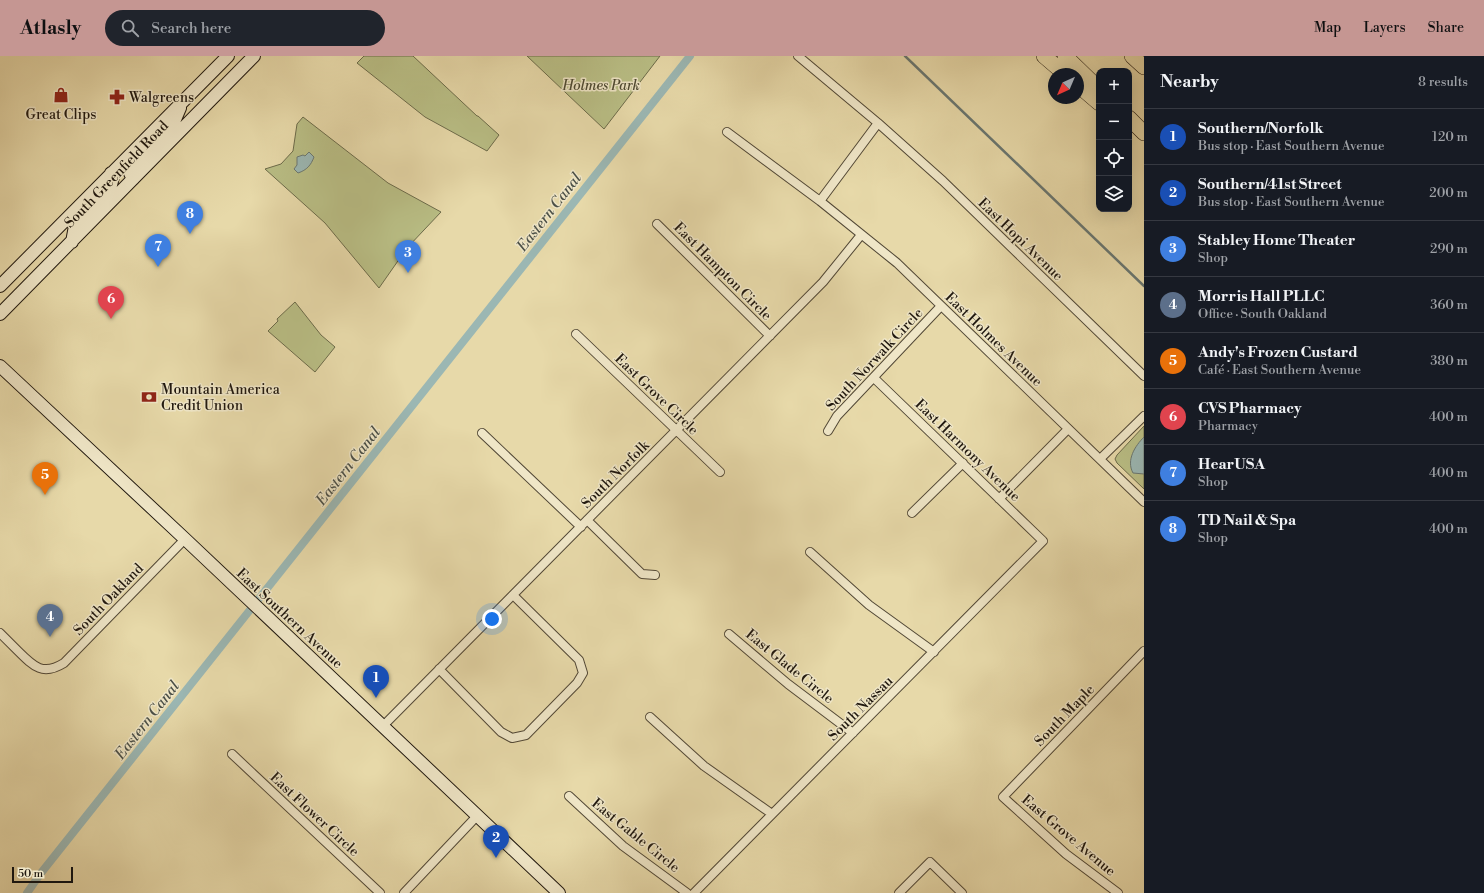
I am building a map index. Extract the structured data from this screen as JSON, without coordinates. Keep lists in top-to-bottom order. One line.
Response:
{"streets":{"main road":["South Greenfield Road","East Southern Avenue"],"street":["East Hopi Avenue","East Hampton Circle","East Holmes Avenue","South Norwalk Circle","East Grove Circle","East Harmony Avenue","South Norfolk","South Oakland","East Glade Circle","South Nassau","South Maple","East Flower Circle","East Gable Circle","East Grove Avenue"]},"crossings":[["East Hampton Circle","South Norfolk"],["East Holmes Avenue","South Norwalk Circle"],["East Holmes Avenue","South Norfolk"],["South Norwalk Circle","East Harmony Avenue"],["East Grove Circle","South Norfolk"],["East Harmony Avenue","South Nassau"],["South Norfolk","East Southern Avenue"],["South Oakland","East Southern Avenue"],["East Glade Circle","South Nassau"],["South Maple","East Grove Avenue"]],"water":["Eastern Canal"],"parks":["Holmes Park"],"places":{"shop":["Great Clips"],"pharmacy":["Walgreens"],"bank":["Mountain America Credit Union"]},"scale_bar":"50 m","north":"bottom left","page":{"header":"Atlasly","search":"Search here","nav":["Map","Layers","Share"],"heading":["Nearby","8 results"],"map_buttons":["+","−"],"list":[{"mark":"1","name":"Southern/Norfolk","note":"Bus stop · East Southern Avenue","value":"120 m"},{"mark":"2","name":"Southern/41st Street","note":"Bus stop · East Southern Avenue","value":"200 m"},{"mark":"3","name":"Stabley Home Theater","note":"Shop","value":"290 m"},{"mark":"4","name":"Morris Hall PLLC","note":"Office · South Oakland","value":"360 m"},{"mark":"5","name":"Andy's Frozen Custard","note":"Café · East Southern Avenue","value":"380 m"},{"mark":"6","name":"CVS Pharmacy","note":"Pharmacy","value":"400 m"},{"mark":"7","name":"HearUSA","note":"Shop","value":"400 m"},{"mark":"8","name":"TD Nail & Spa","note":"Shop","value":"400 m"}],"pins":["8","7","3","6","5","4","1","2"],"scale":"50 m"}}
